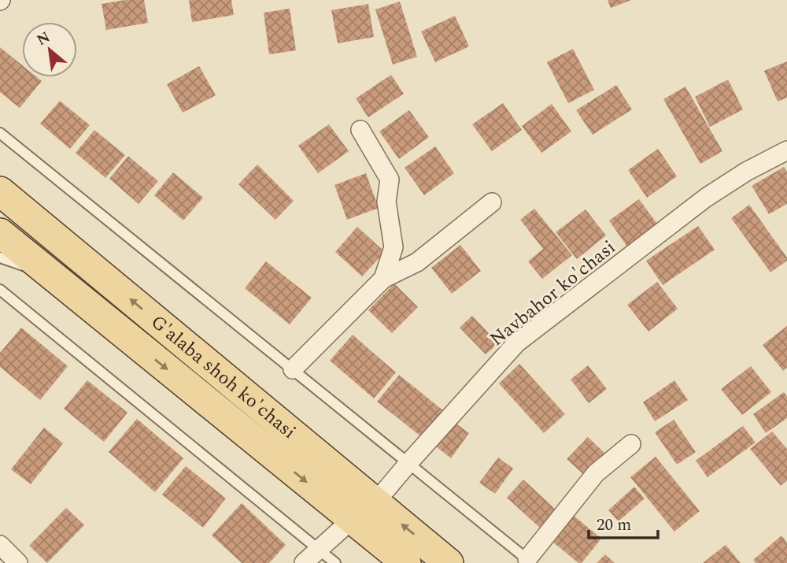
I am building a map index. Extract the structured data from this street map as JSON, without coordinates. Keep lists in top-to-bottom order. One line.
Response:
{"streets":{"main road":["G'alaba shoh ko'chasi"],"street":["Navbahor ko'chasi"]},"crossings":[["Navbahor ko'chasi","G'alaba shoh ko'chasi"]],"scale_bar":"20 m","north":"top left"}
